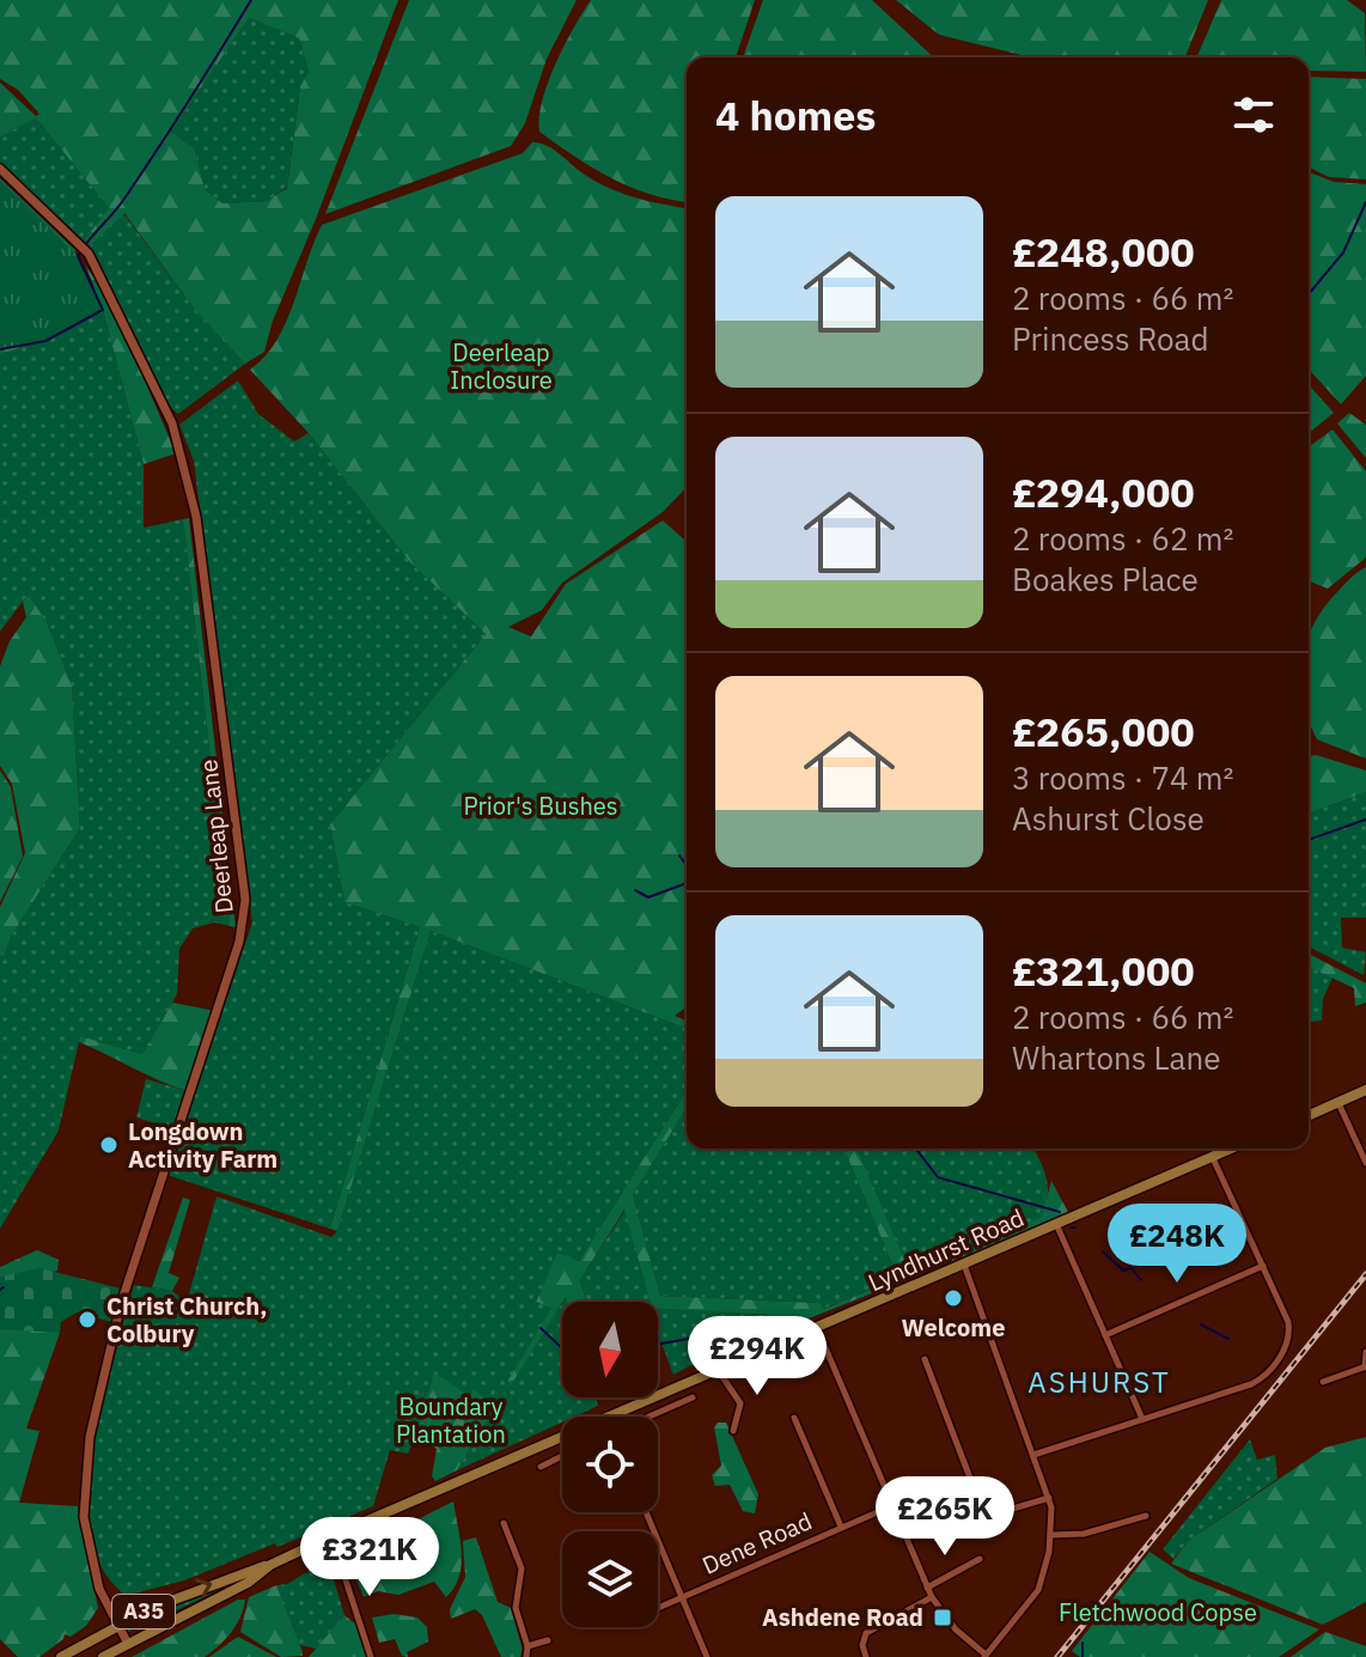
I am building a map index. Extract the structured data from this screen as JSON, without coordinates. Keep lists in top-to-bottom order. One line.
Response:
{"streets":{"main road":["Lyndhurst Road","A35"],"street":["Deerleap Lane","Dene Road"]},"crossings":[["Deerleap Lane","A35"],["Lyndhurst Road","A35"]],"districts":["ASHURST"],"parks":["Deerleap Inclosure","Prior's Bushes","Boundary Plantation","Fletchwood Copse"],"places":{"other":["Longdown Activity Farm","Welcome","Christ Church, Colbury"],"transit":["Ashdene Road"]},"north":"bottom","page":{"heading":"4 homes","list":[{"name":"£248,000","note":"2 rooms · 66 m² · Princess Road"},{"name":"£294,000","note":"2 rooms · 62 m² · Boakes Place"},{"name":"£265,000","note":"3 rooms · 74 m² · Ashurst Close"},{"name":"£321,000","note":"2 rooms · 66 m² · Whartons Lane"}],"price":["£248K","£294K","£265K","£321K"]}}
